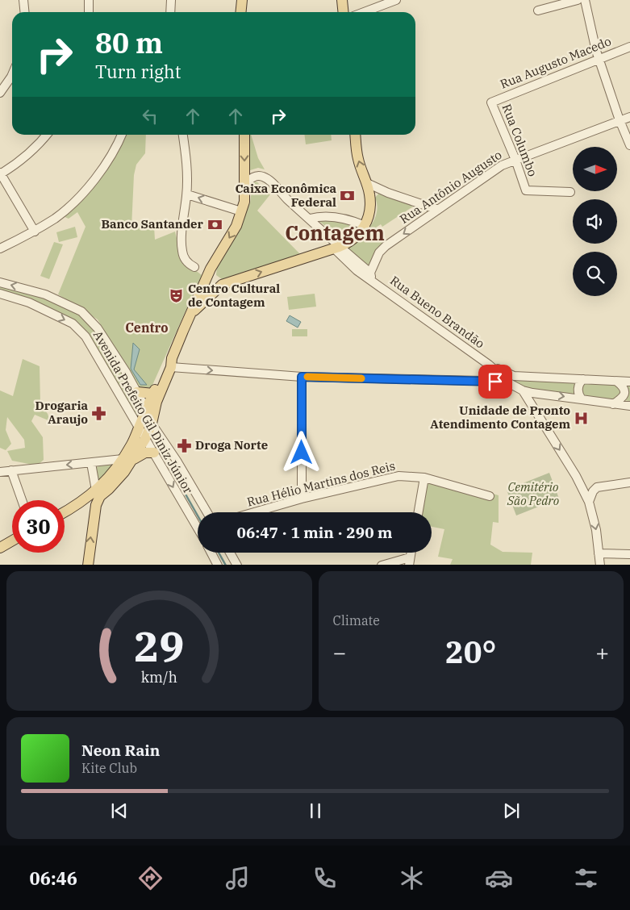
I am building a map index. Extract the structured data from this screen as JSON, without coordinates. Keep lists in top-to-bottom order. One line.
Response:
{"streets":{"street":["Rua Augusto Macedo","Rua Columbo","Rua Antônio Augusto","Rua Bueno Brandão","Avenida Prefeito Gil Diniz Júnior","Rua Hélio Martins dos Reis"]},"crossings":[["Rua Augusto Macedo","Rua Columbo"],["Rua Columbo","Rua Antônio Augusto"],["Rua Antônio Augusto","Rua Bueno Brandão"]],"districts":["Contagem","Centro"],"parks":["Cemitério São Pedro"],"places":{"bank":["Caixa Econômica Federal","Banco Santander"],"theatre":["Centro Cultural de Contagem"],"pharmacy":["Drogaria Araujo","Droga Norte"],"hospital":["Unidade de Pronto Atendimento Contagem"]},"north":"right","page":{"turn":["80 m","Turn right"],"limit":"30","trip":"06:47 · 1 min · 290 m","tile":"Climate","heat":["−","20°","+"],"song":["Neon Rain","Kite Club"],"tabs":"06:46","gauge":["29","km/h"]}}
